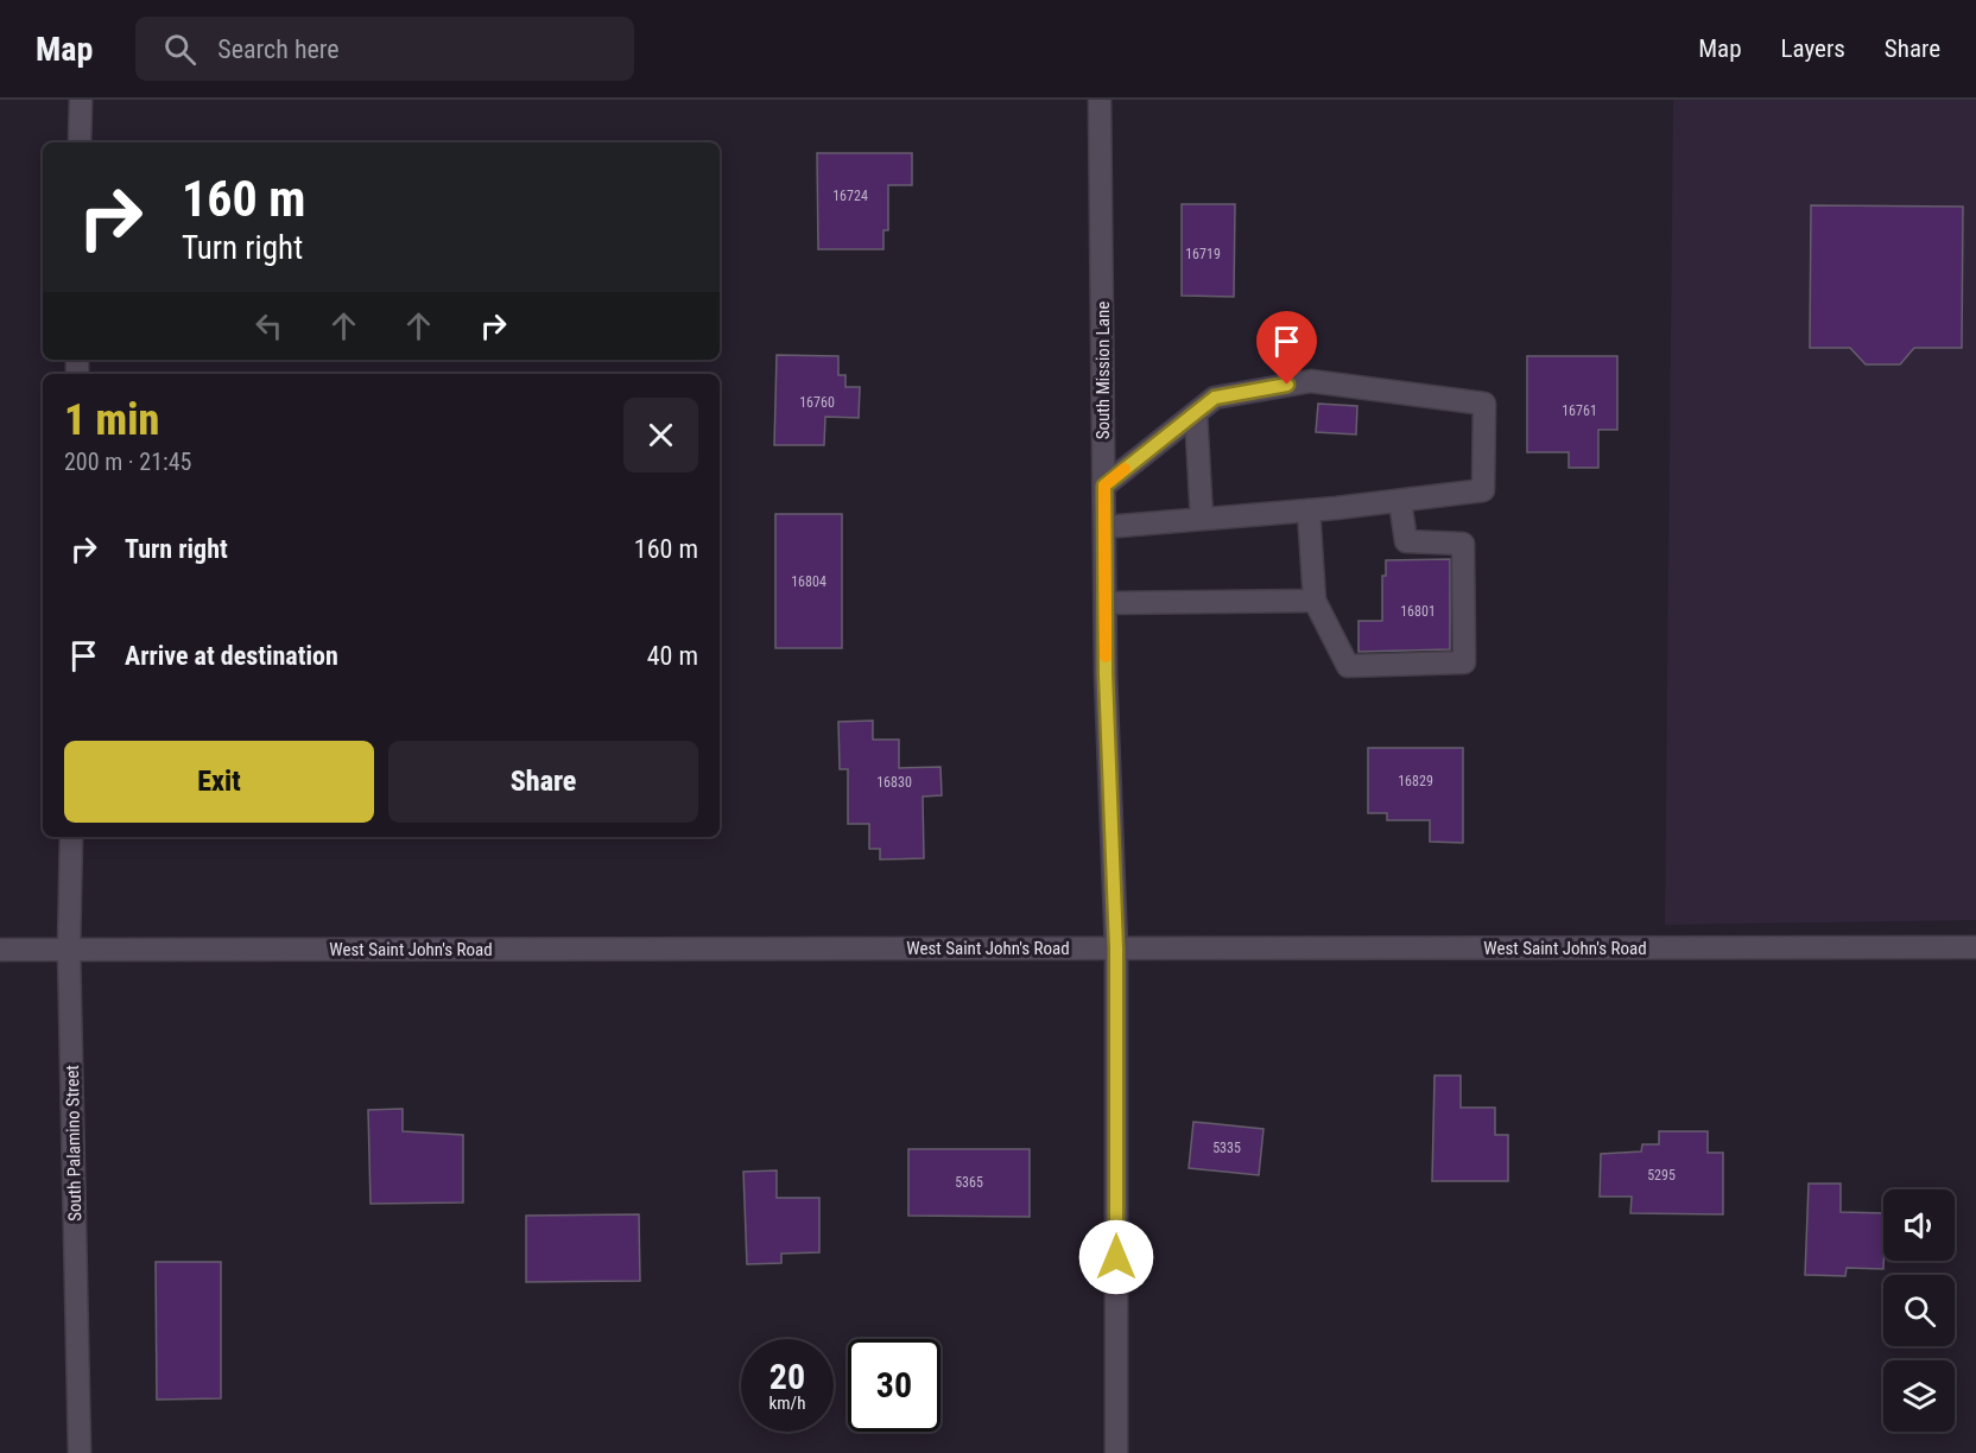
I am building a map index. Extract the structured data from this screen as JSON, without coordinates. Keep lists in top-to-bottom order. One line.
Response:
{"streets":{"street":["South Mission Lane","West Saint John's Road","South Palamino Street"]},"crossings":[["South Mission Lane","West Saint John's Road"],["West Saint John's Road","South Palamino Street"]],"house_numbers":["16724","16719","16760","16761","16804","16801","16829","16830","5335","5295","5365"],"page":{"header":"Map","search":"Search here","nav":["Map","Layers","Share"],"turn":["160 m","Turn right"],"heading":["1 min","200 m · 21:45"],"list":[{"name":"Turn right","value":"160 m"},{"name":"Arrive at destination","value":"40 m"}],"buttons":["Exit","Share"],"speed":"20 km/h","limit":"30"}}
